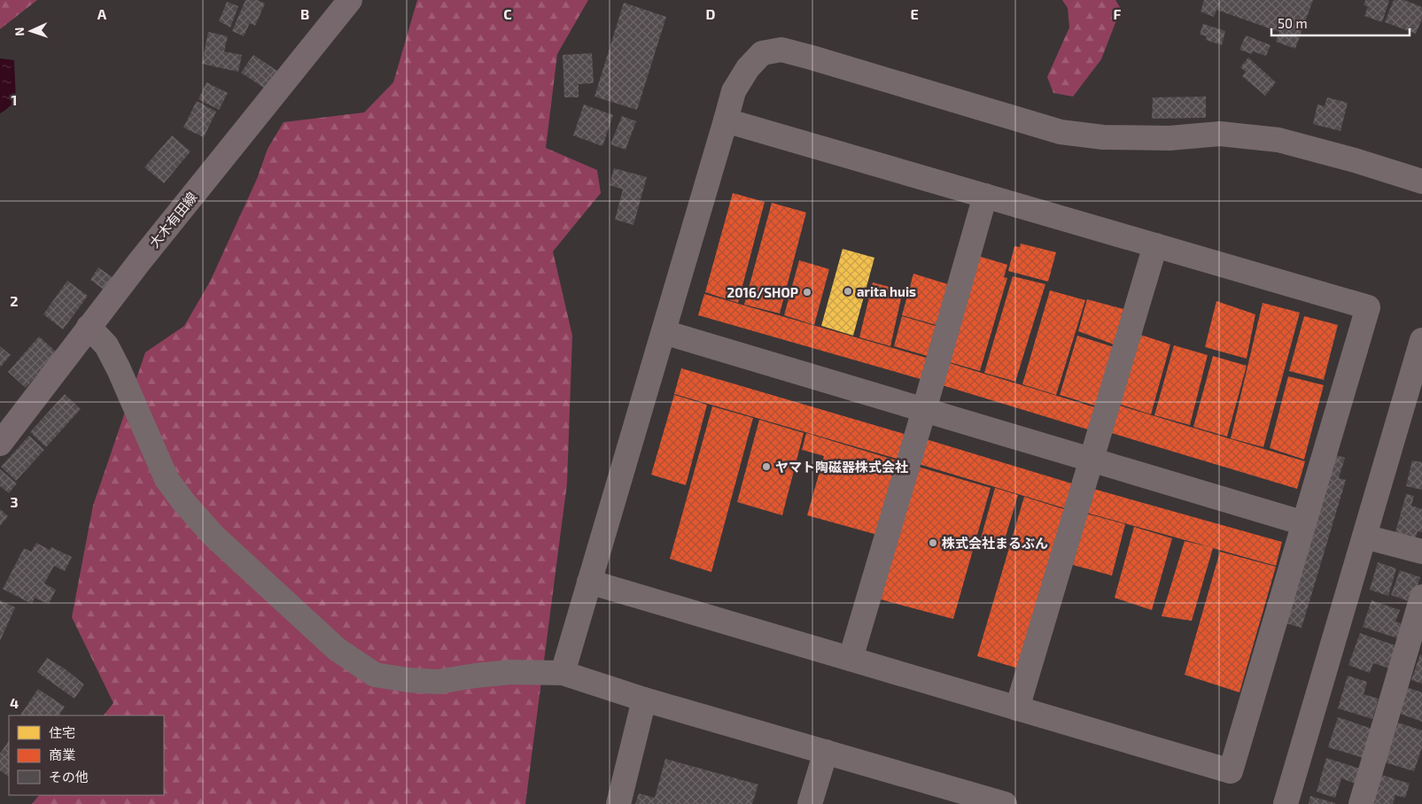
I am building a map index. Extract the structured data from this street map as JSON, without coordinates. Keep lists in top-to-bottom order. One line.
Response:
{"streets":{"main road":["大木有田線"]},"places":["arita huis","2016/SHOP","ヤマト陶磁器株式会社","株式会社まるぶん"],"legend":["住宅","商業","その他"],"scale_bar":"50 m","north":"left","grid":{"columns":["A","B","C","D","E","F"],"rows":["1","2","3","4"]}}
